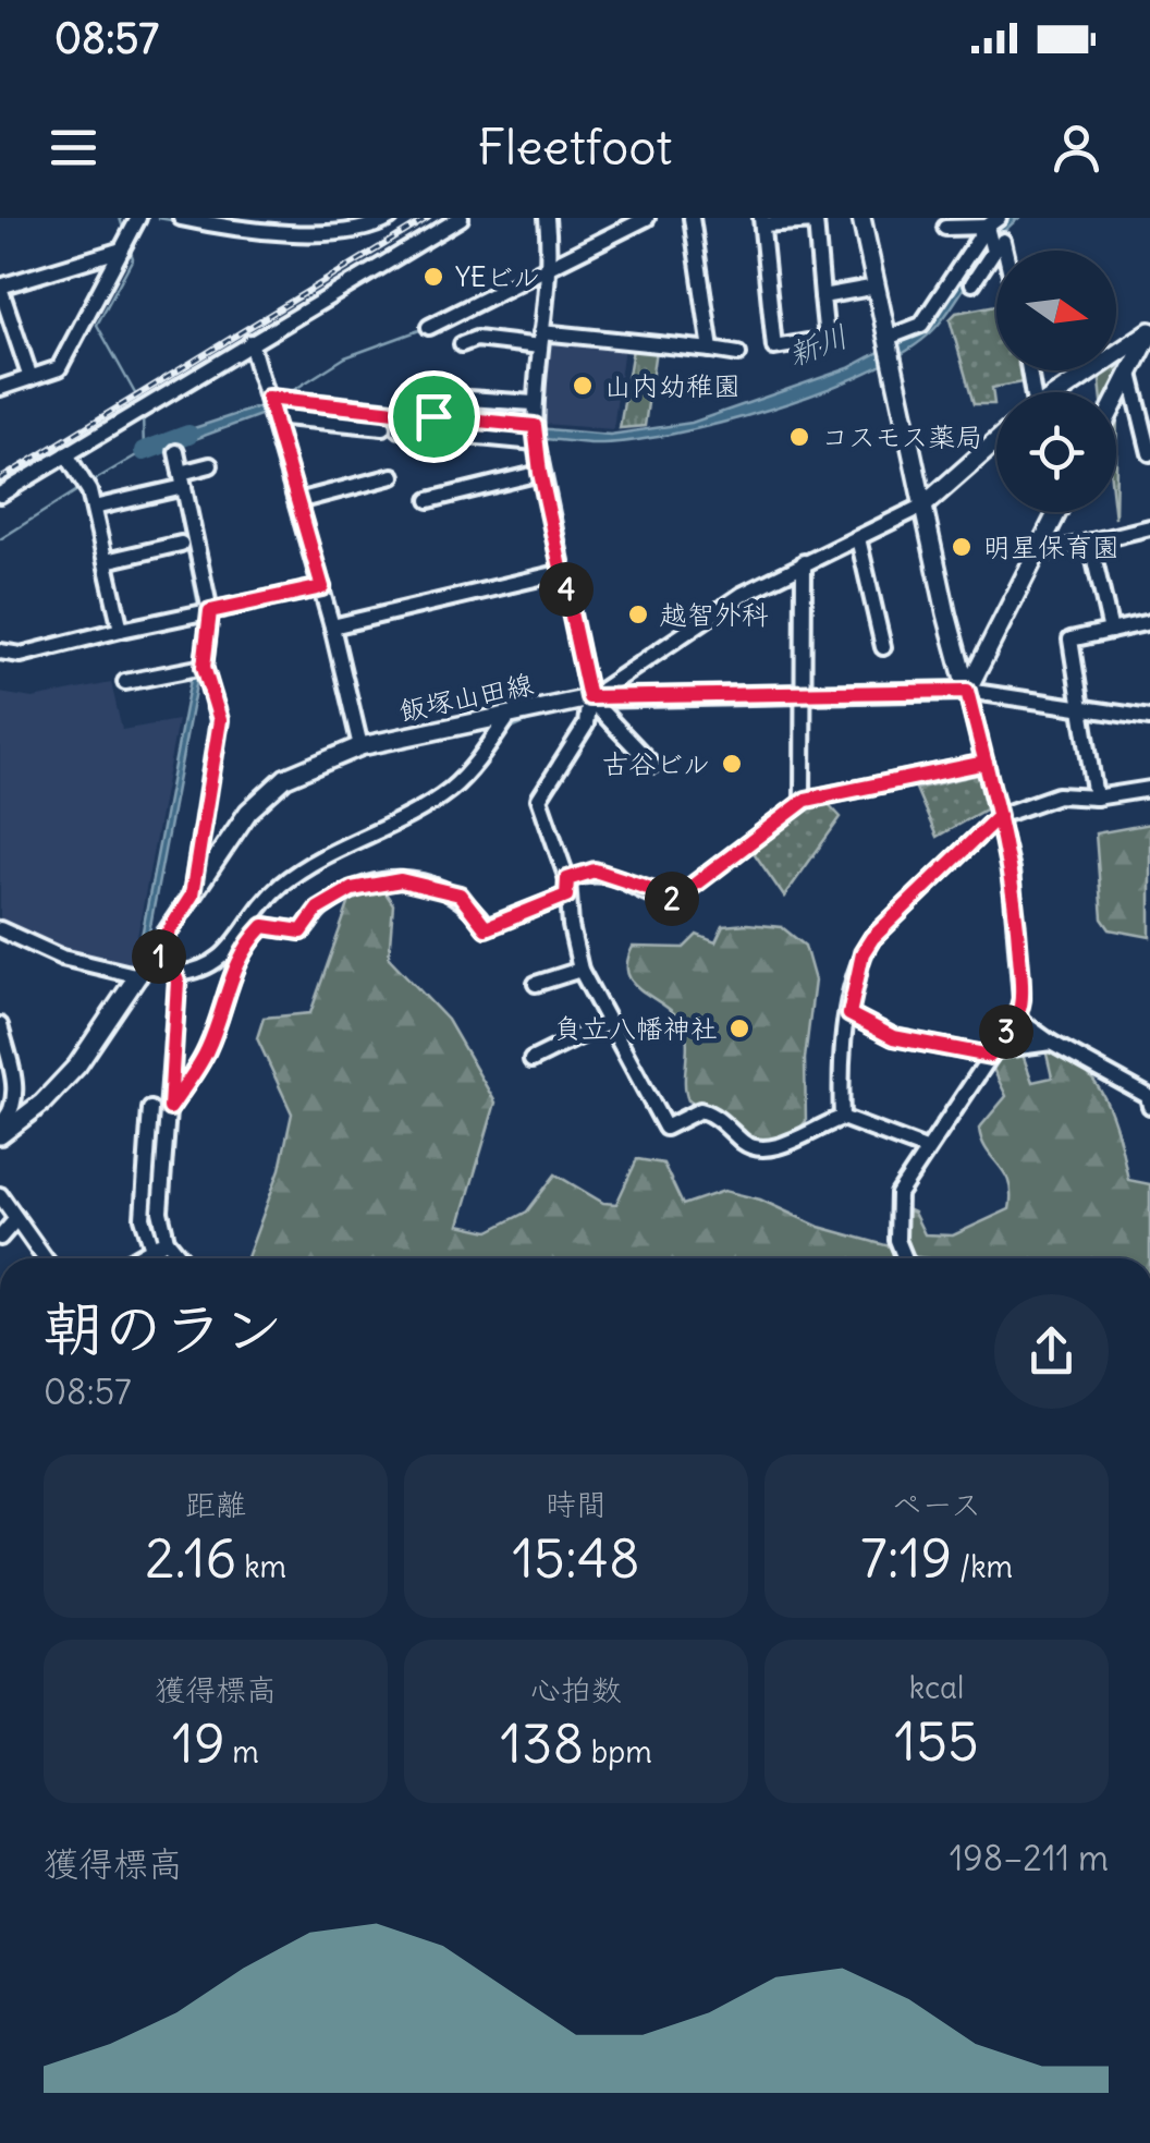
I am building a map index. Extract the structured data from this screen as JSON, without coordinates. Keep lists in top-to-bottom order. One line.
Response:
{"streets":{"main road":["飯塚山田線"]},"water":["新川"],"places":["YEビル","山内幼稚園","コスモス薬局","明星保育園","越智外科","古谷ビル","負立八幡神社"],"north":"right","page":{"status":"08:57","header":"Fleetfoot","pins":["4","2","1","3"],"heading":["朝のラン","08:57"],"stats":[["距離","2.16 km"],["時間","15:48"],["ペース","7:19 /km"],["獲得標高","19 m"],["心拍数","138 bpm"],["kcal","155"]],"chart":["獲得標高","198–211 m"]}}
